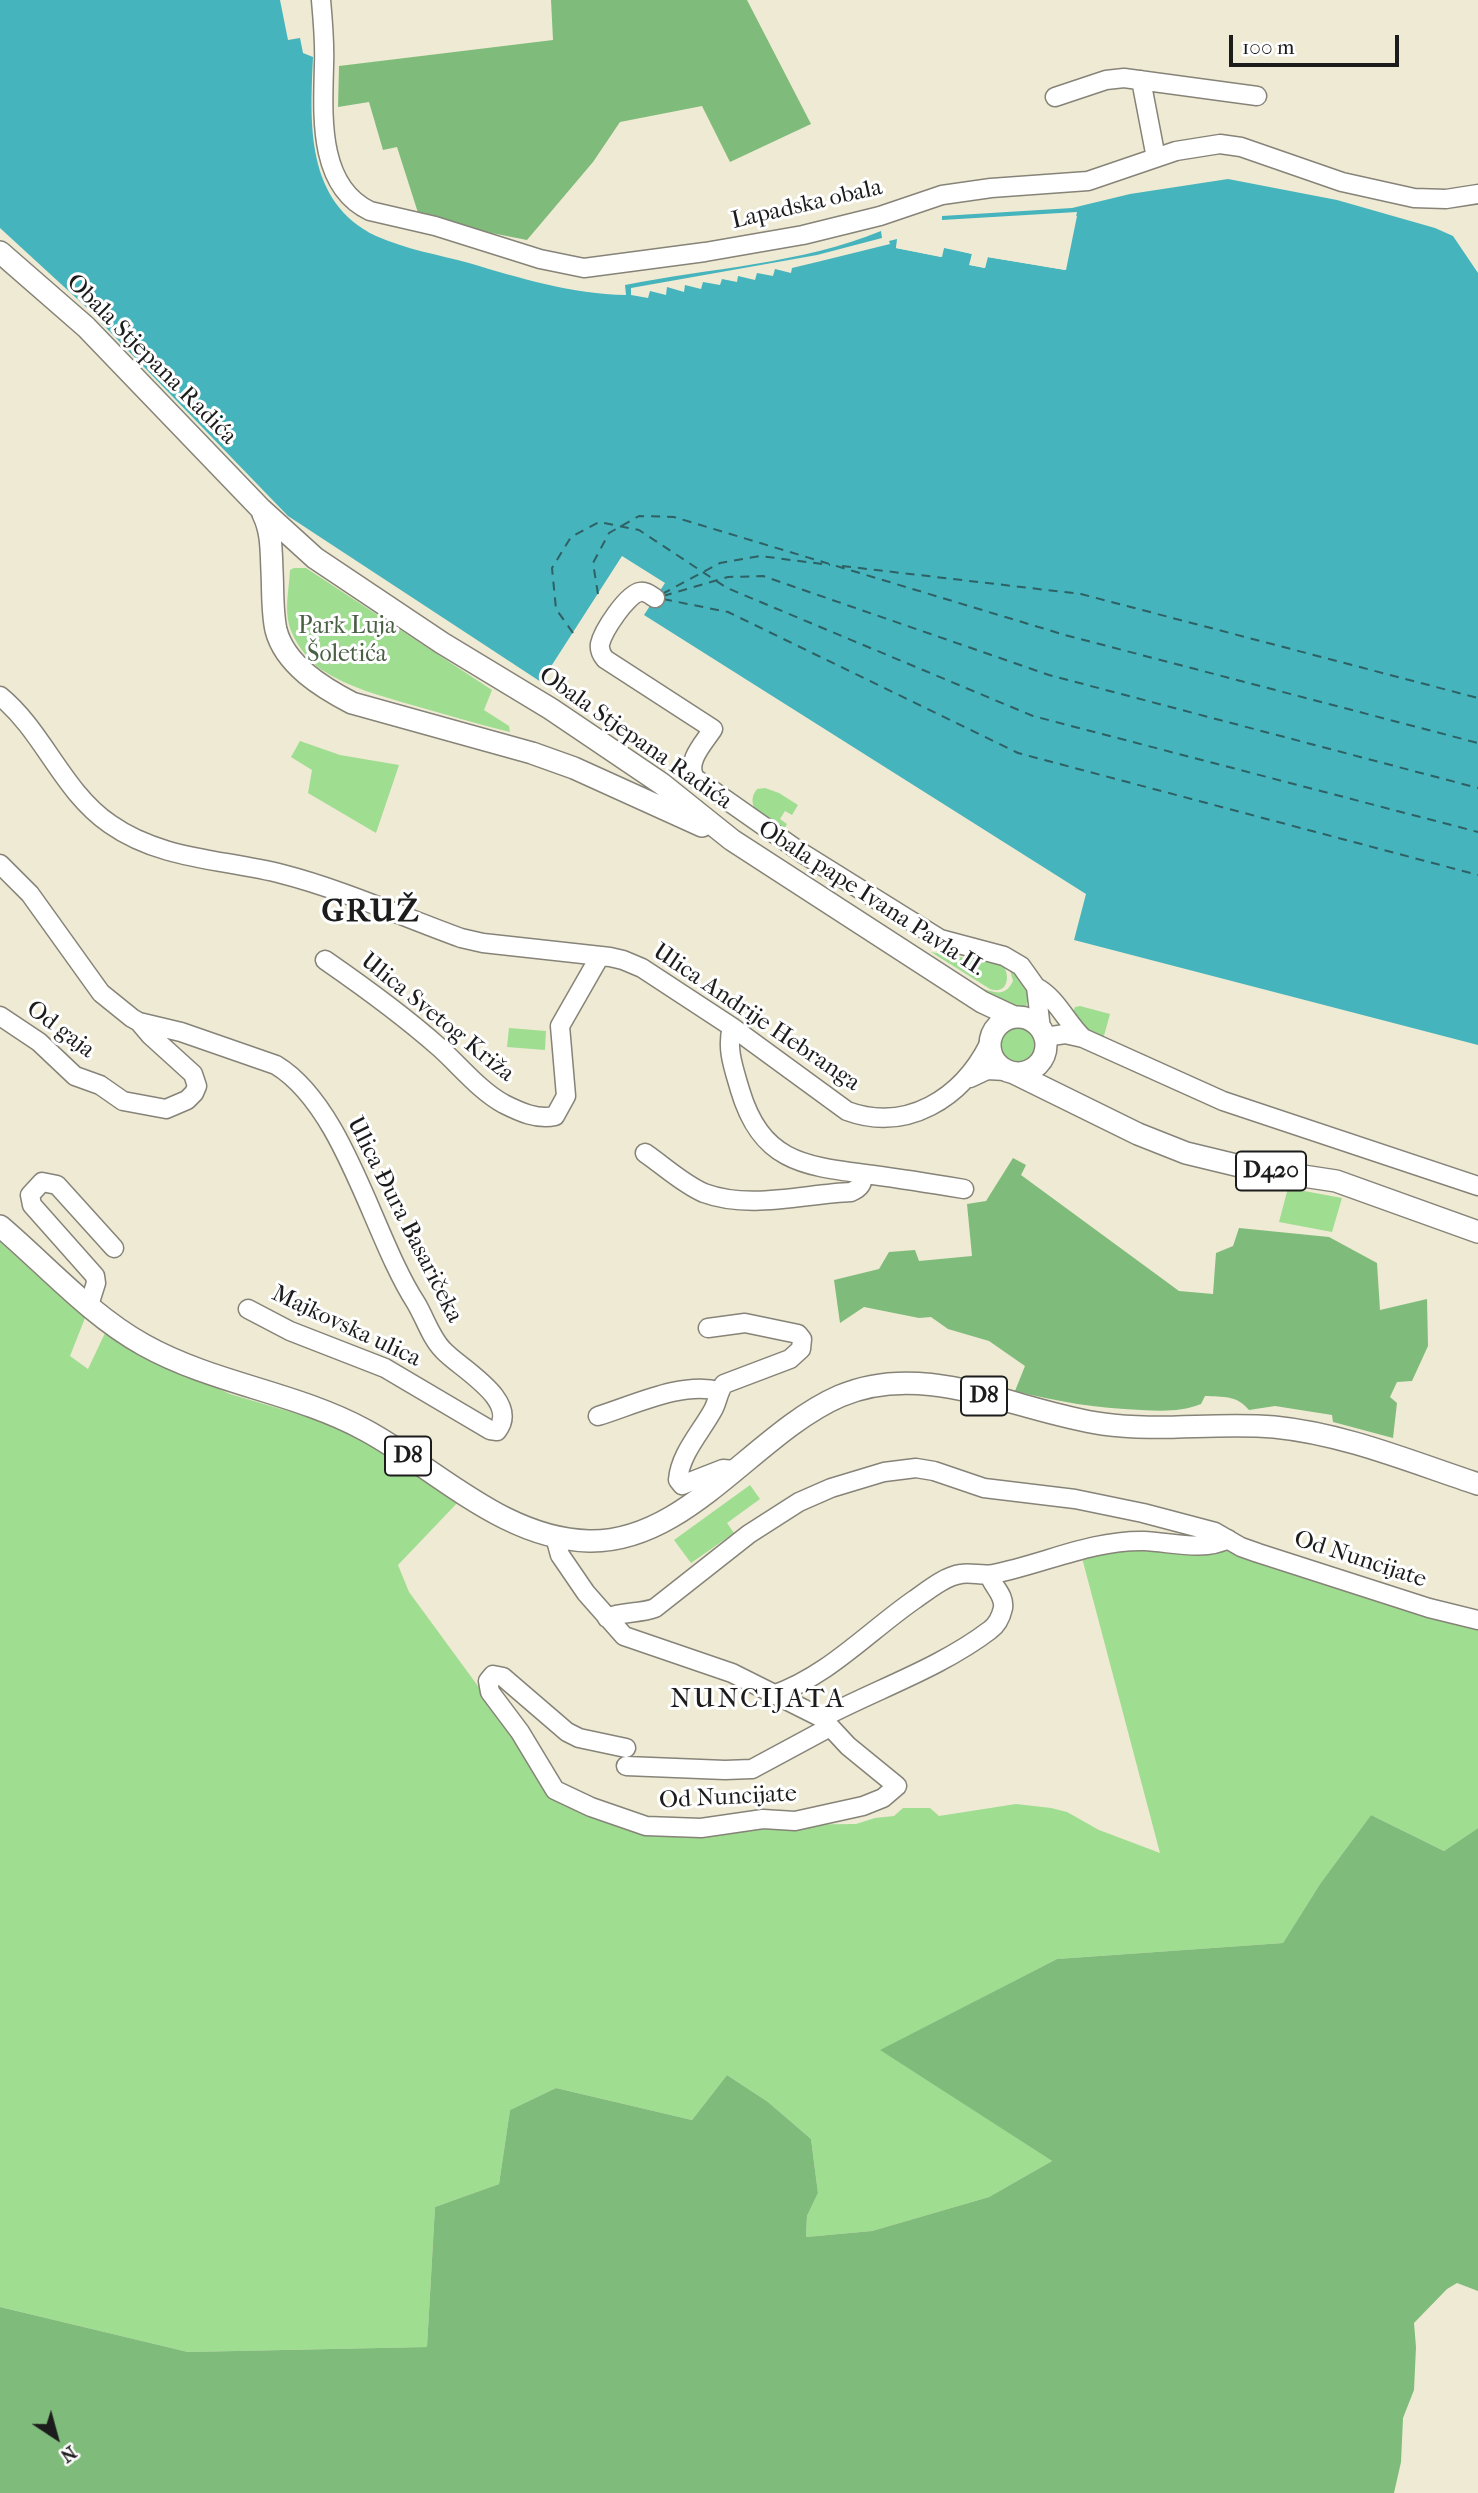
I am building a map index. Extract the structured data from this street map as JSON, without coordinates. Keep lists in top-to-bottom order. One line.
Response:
{"streets":{"main road":["Obala Stjepana Radića","Obala pape Ivana Pavla II.","D420","D8"],"street":["Lapadska obala","Ulica Svetog Križa","Ulica Andrije Hebranga","Od gaja","Ulica Đura Basaričeka","Majkovska ulica","Od Nuncijate"]},"crossings":[["Obala Stjepana Radića","Obala pape Ivana Pavla II."],["Obala pape Ivana Pavla II.","Ulica Andrije Hebranga"],["Obala pape Ivana Pavla II.","D420"],["Ulica Svetog Križa","Ulica Andrije Hebranga"],["Ulica Andrije Hebranga","D420"],["Od gaja","Ulica Đura Basaričeka"],["Ulica Đura Basaričeka","Majkovska ulica"],["D8","Od Nuncijate"]],"districts":["GRUŽ","NUNCIJATA"],"parks":["Park Luja Šoletića"],"scale_bar":"100 m","north":"bottom right"}
